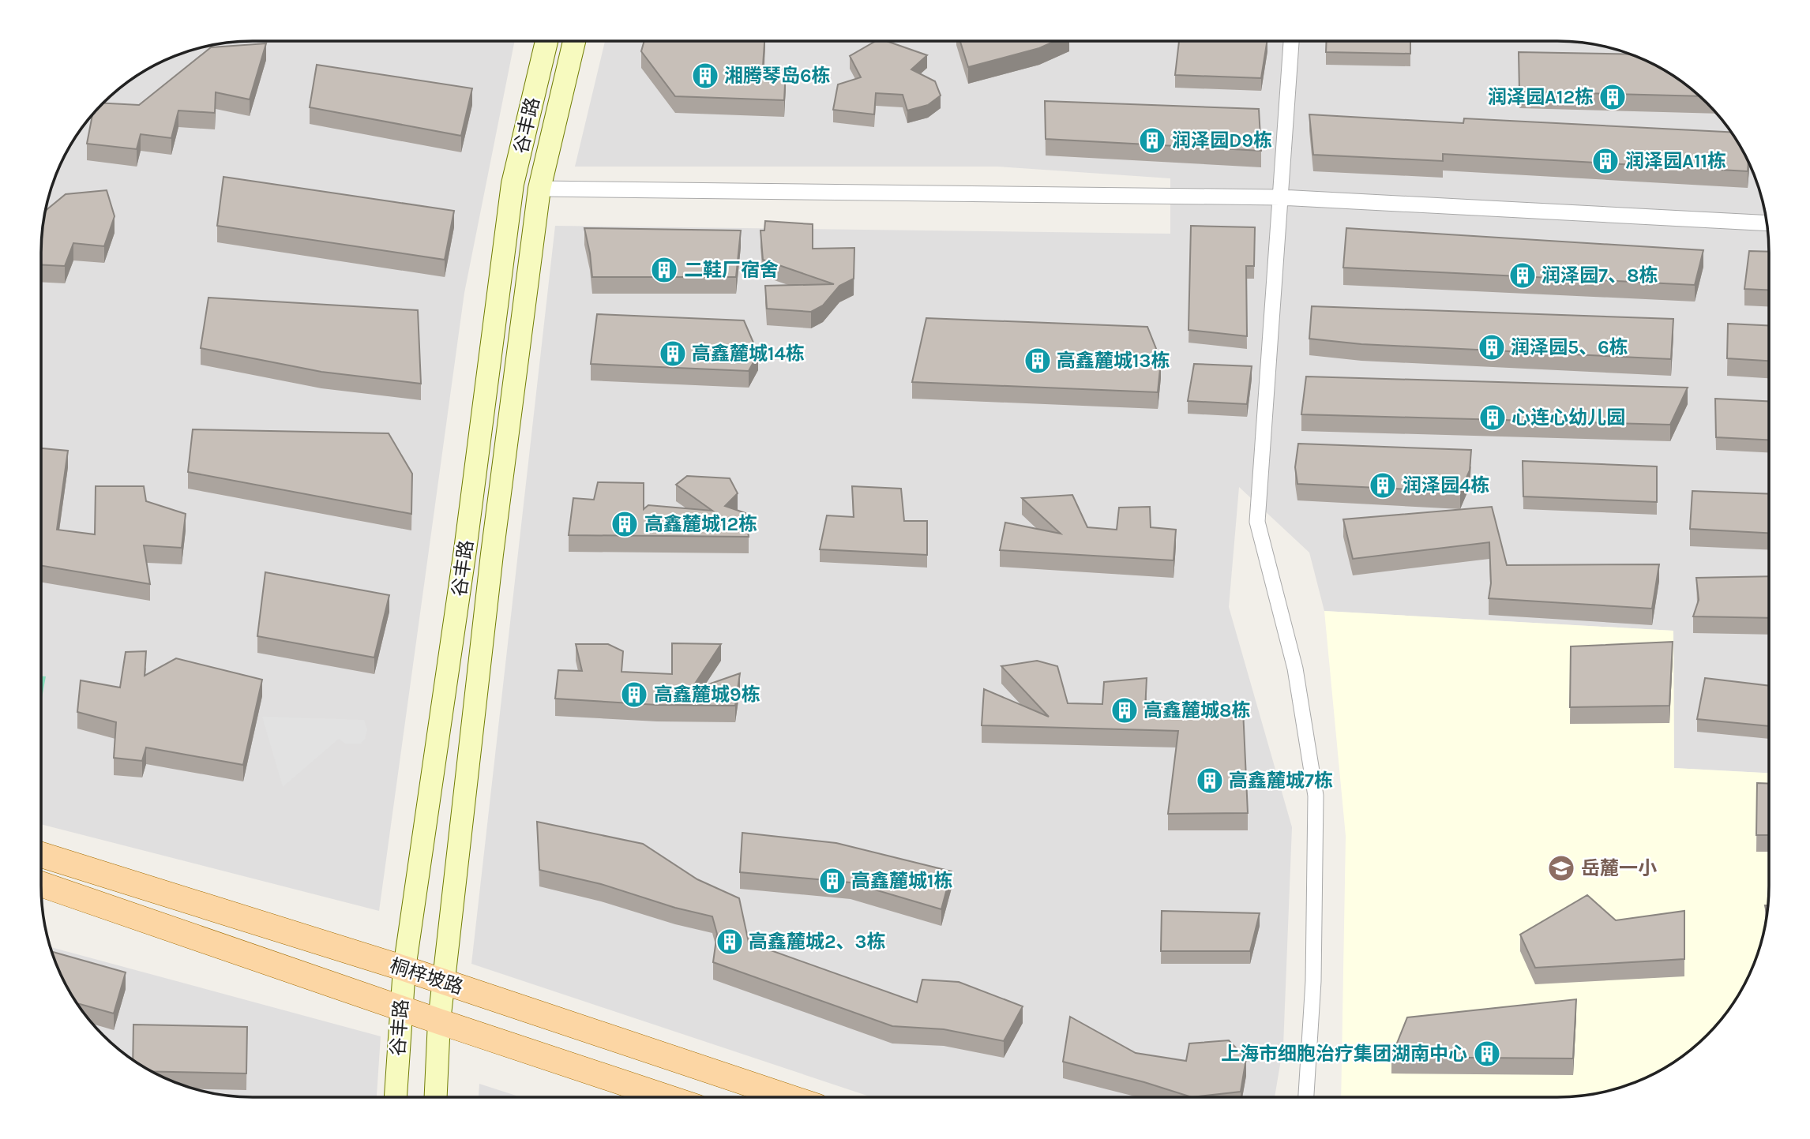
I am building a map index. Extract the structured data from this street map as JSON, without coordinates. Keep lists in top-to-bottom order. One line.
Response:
{"streets":{"main road":["桐梓坡路"],"street":["谷丰路"]},"crossings":[["谷丰路","桐梓坡路"]],"places":{"building":["湘腾琴岛6栋","润泽园A12栋","润泽园D9栋","润泽园A11栋","二鞋厂宿舍","润泽园7、8栋","润泽园5、6栋","高鑫麓城14栋","高鑫麓城13栋","心连心幼儿园","润泽园4栋","高鑫麓城12栋","高鑫麓城9栋","高鑫麓城8栋","高鑫麓城7栋","高鑫麓城1栋","高鑫麓城2、3栋","上海市细胞治疗集团湖南中心"],"school or university":["岳麓一小"]}}
